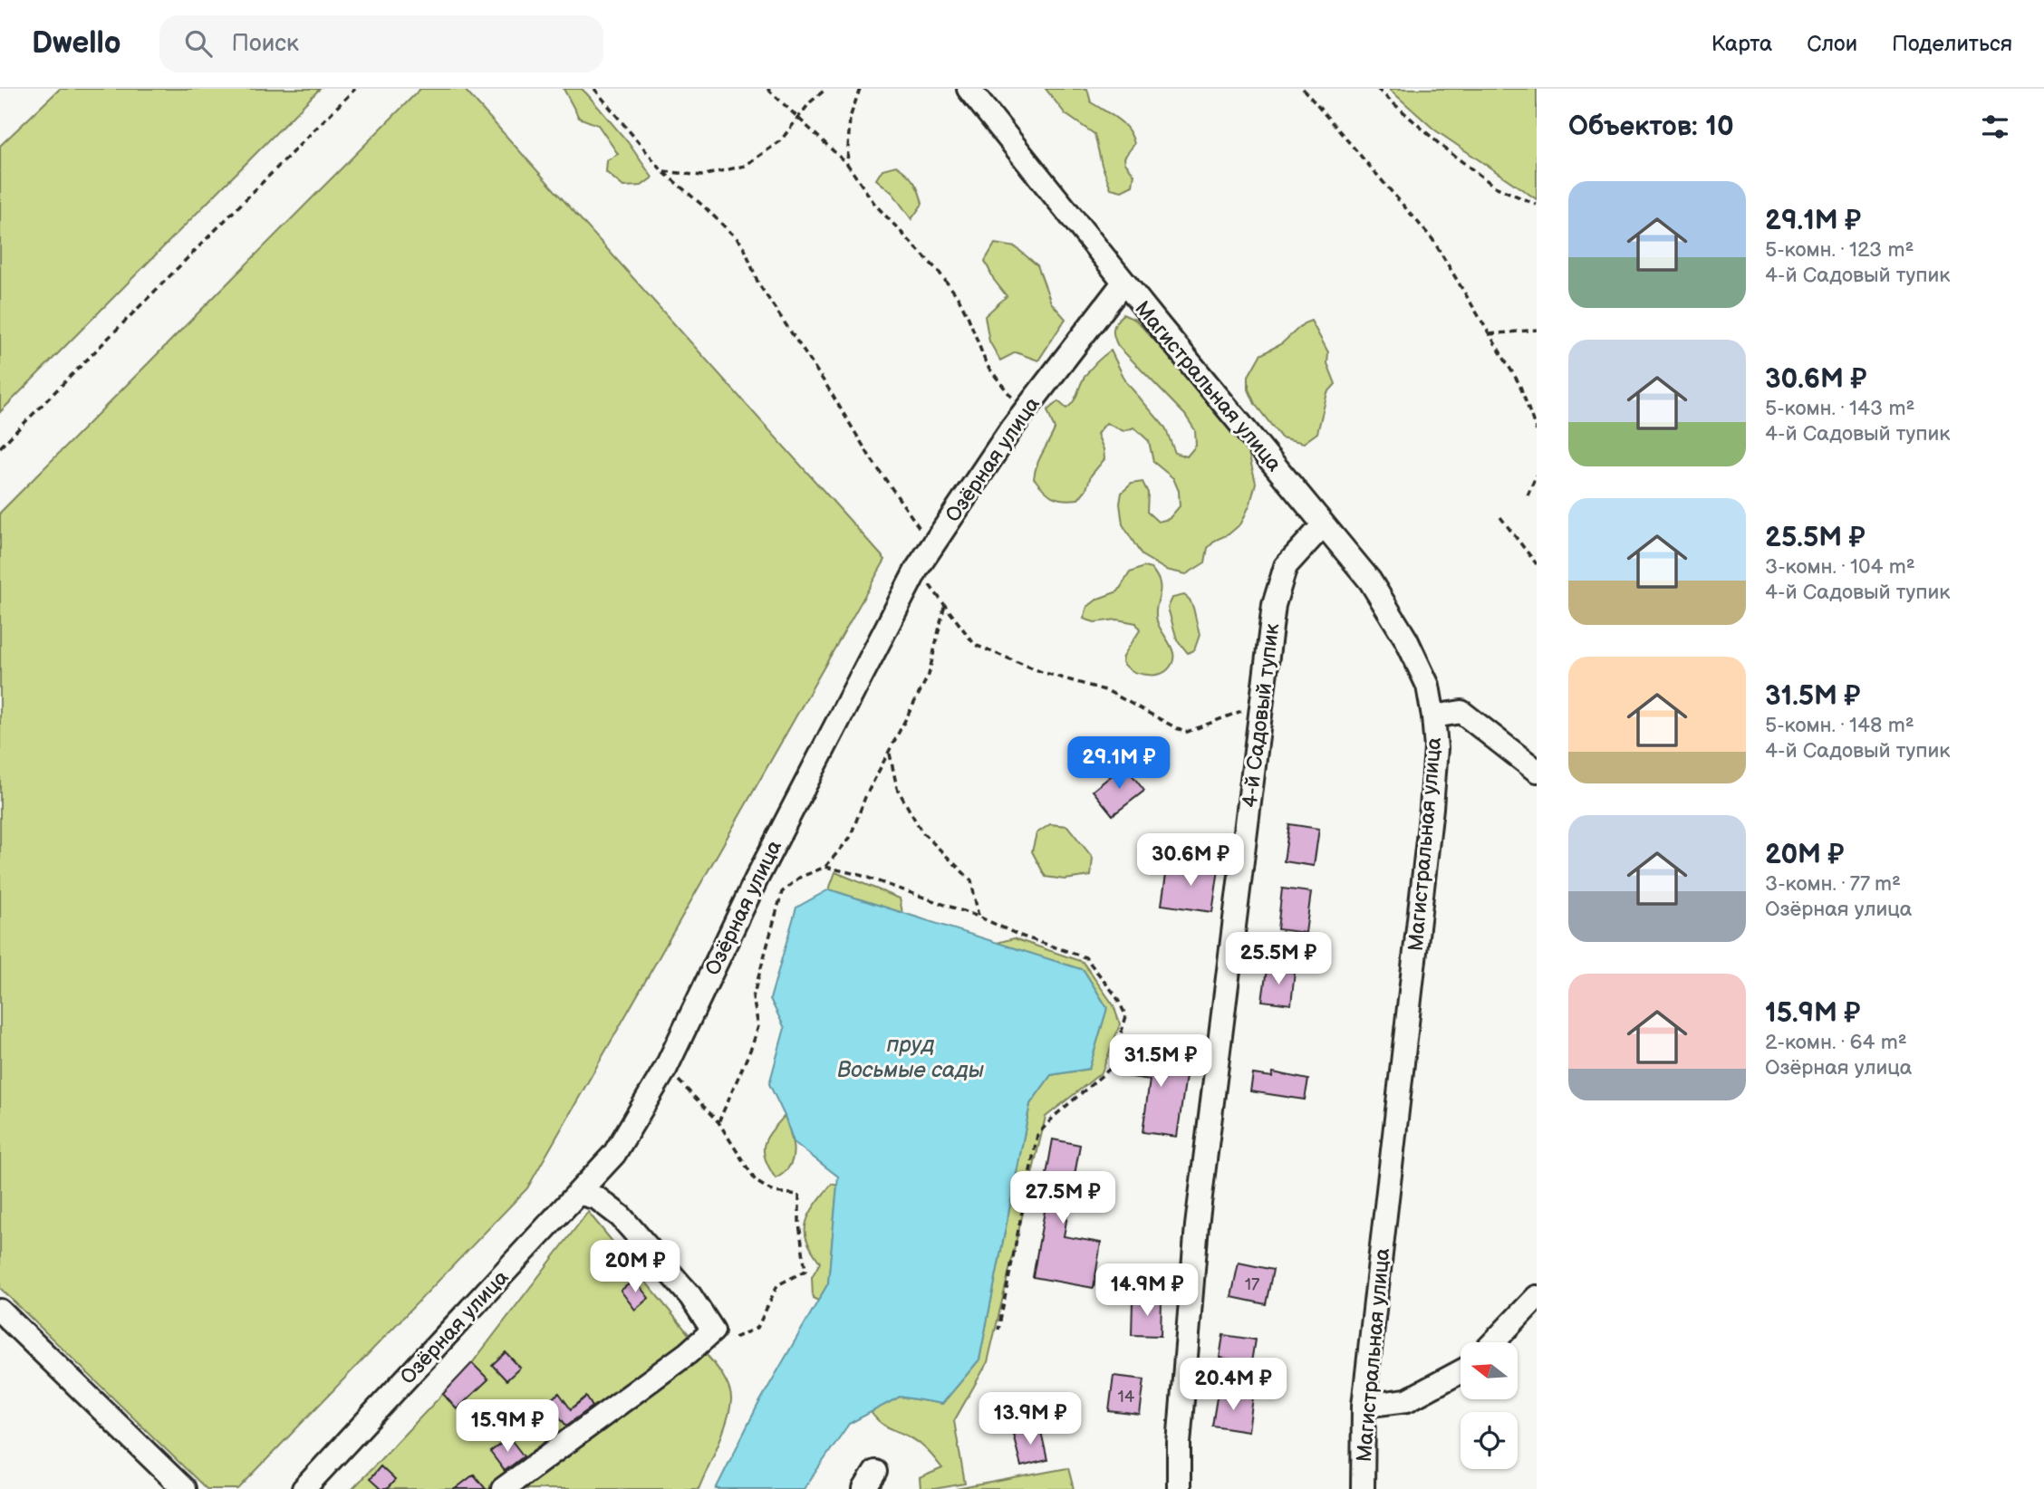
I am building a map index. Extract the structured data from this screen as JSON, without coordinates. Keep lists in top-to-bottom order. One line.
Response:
{"streets":{"street":["Магистральная улица","Озёрная улица","4-й Садовый тупик"]},"crossings":[["Магистральная улица","Озёрная улица"],["Магистральная улица","4-й Садовый тупик"]],"water":["пруд Восьмые сады"],"house_numbers":["17","14"],"north":"left","page":{"header":"Dwello","search":"Поиск","nav":["Карта","Слои","Поделиться"],"heading":"Объектов: 10","list":[{"name":"29.1M ₽","note":"5-комн. · 123 m² · 4-й Садовый тупик"},{"name":"30.6M ₽","note":"5-комн. · 143 m² · 4-й Садовый тупик"},{"name":"25.5M ₽","note":"3-комн. · 104 m² · 4-й Садовый тупик"},{"name":"31.5M ₽","note":"5-комн. · 148 m² · 4-й Садовый тупик"},{"name":"20M ₽","note":"3-комн. · 77 m² · Озёрная улица"},{"name":"15.9M ₽","note":"2-комн. · 64 m² · Озёрная улица"}],"price":["29.1M ₽","30.6M ₽","25.5M ₽","31.5M ₽","27.5M ₽","20M ₽","14.9M ₽","20.4M ₽","13.9M ₽","15.9M ₽"]}}
